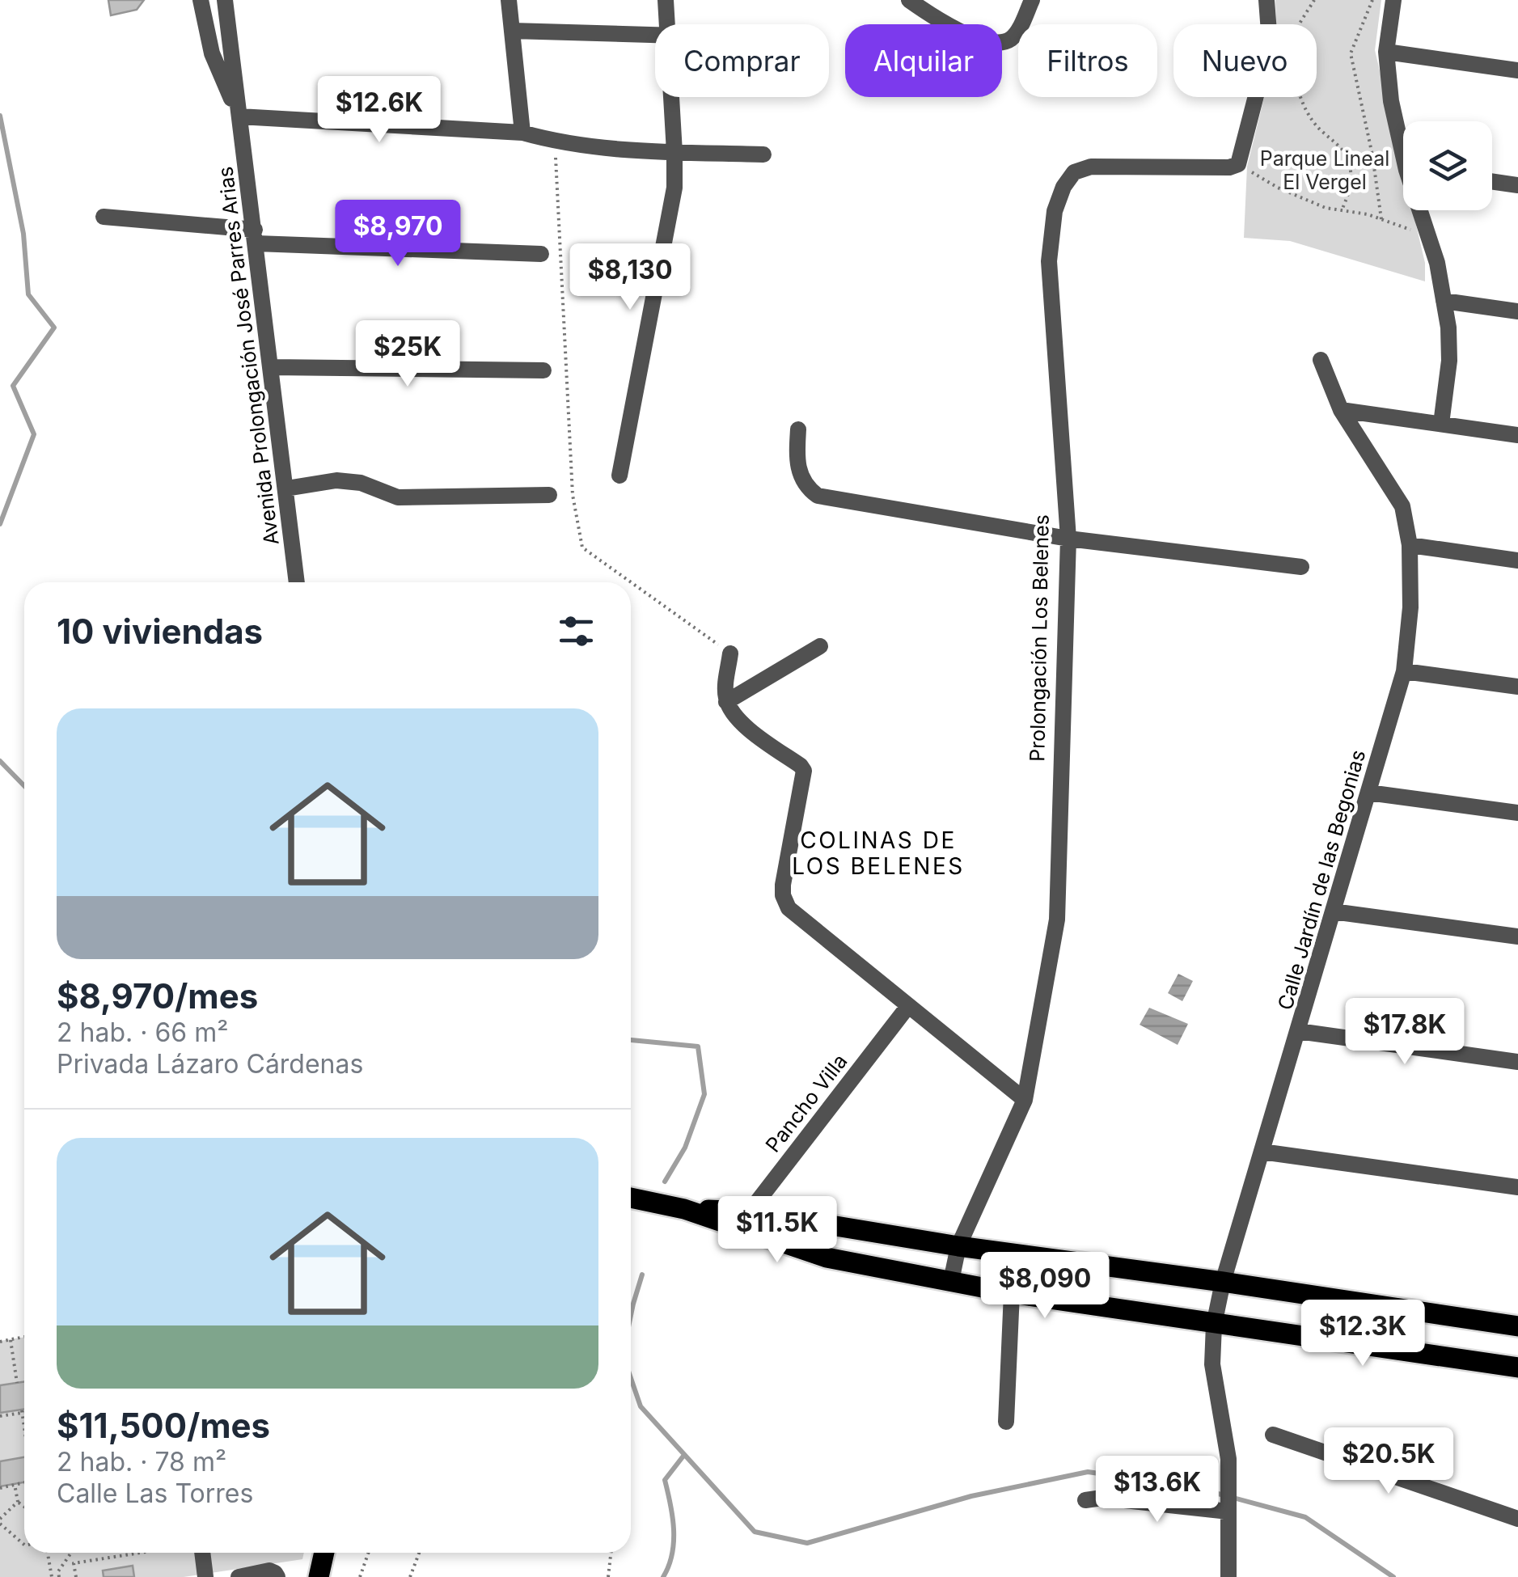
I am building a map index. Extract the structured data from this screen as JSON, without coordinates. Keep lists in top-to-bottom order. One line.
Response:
{"streets":{"street":["Avenida Prolongación José Parres Arias","Prolongación Los Belenes","Calle Jardín de las Begonias","Pancho Villa"]},"districts":["COLINAS DE LOS BELENES"],"parks":["Parque Lineal El Vergel"],"page":{"chip":["Comprar","Alquilar","Filtros","Nuevo"],"price":["$12.6K","$8,970","$8,130","$25K","$17.8K","$11.5K","$8,090","$12.3K","$20.5K","$13.6K"],"heading":"10 viviendas","list":[{"name":"$8,970/mes","note":"2 hab. · 66 m² · Privada Lázaro Cárdenas"},{"name":"$11,500/mes","note":"2 hab. · 78 m² · Calle Las Torres"}]}}
